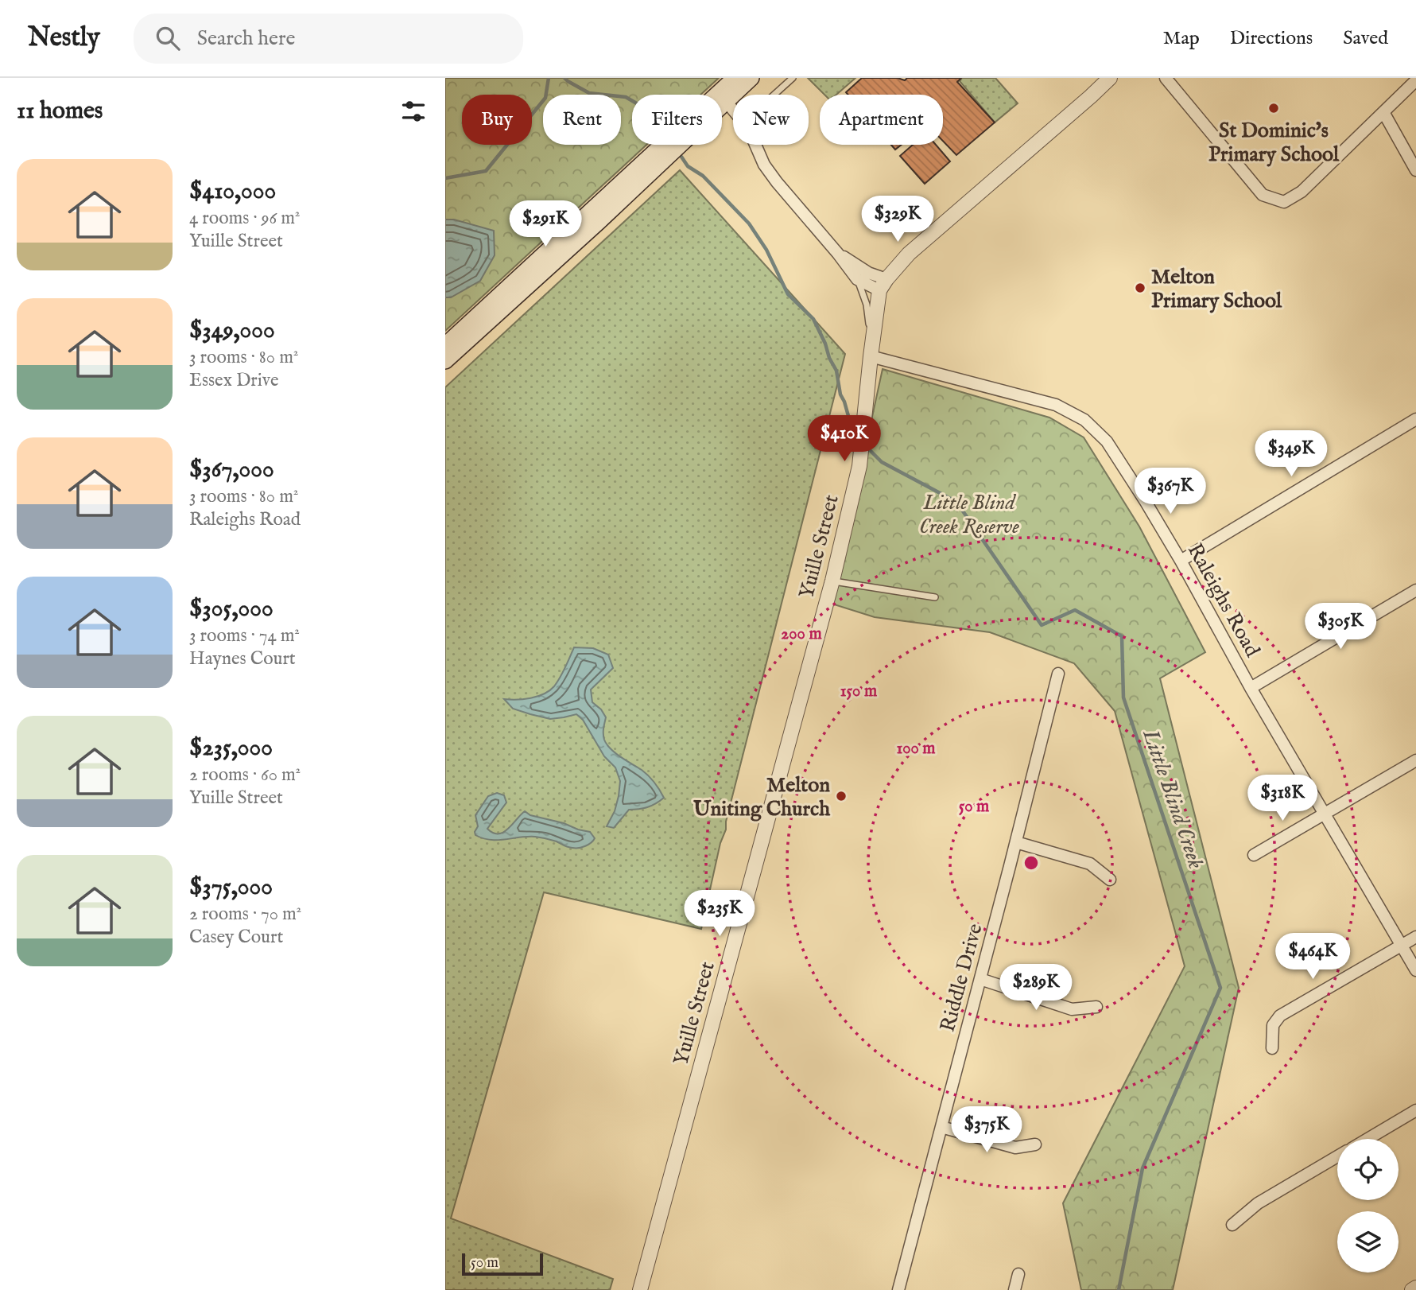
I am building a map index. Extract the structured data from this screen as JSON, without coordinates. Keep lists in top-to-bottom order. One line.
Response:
{"streets":{"street":["Yuille Street","Raleighs Road","Riddle Drive"]},"crossings":[["Yuille Street","Raleighs Road"]],"water":["Little Blind Creek"],"parks":["Little Blind Creek Reserve"],"places":["St Dominic's Primary School","Melton Primary School","Melton Uniting Church"],"scale_bar":"50 m","page":{"header":"Nestly","search":"Search here","nav":["Map","Directions","Saved"],"heading":"11 homes","chip":["Buy","Rent","Filters","New","Apartment"],"list":[{"name":"$410,000","note":"4 rooms · 96 m² · Yuille Street"},{"name":"$349,000","note":"3 rooms · 80 m² · Essex Drive"},{"name":"$367,000","note":"3 rooms · 80 m² · Raleighs Road"},{"name":"$305,000","note":"3 rooms · 74 m² · Haynes Court"},{"name":"$235,000","note":"2 rooms · 60 m² · Yuille Street"},{"name":"$375,000","note":"2 rooms · 70 m² · Casey Court"}],"price":["$329K","$291K","$410K","$349K","$367K","$305K","$318K","$235K","$464K","$289K","$375K"],"scale":"50 m"},"rings":["200 m","150 m","100 m","50 m"]}
